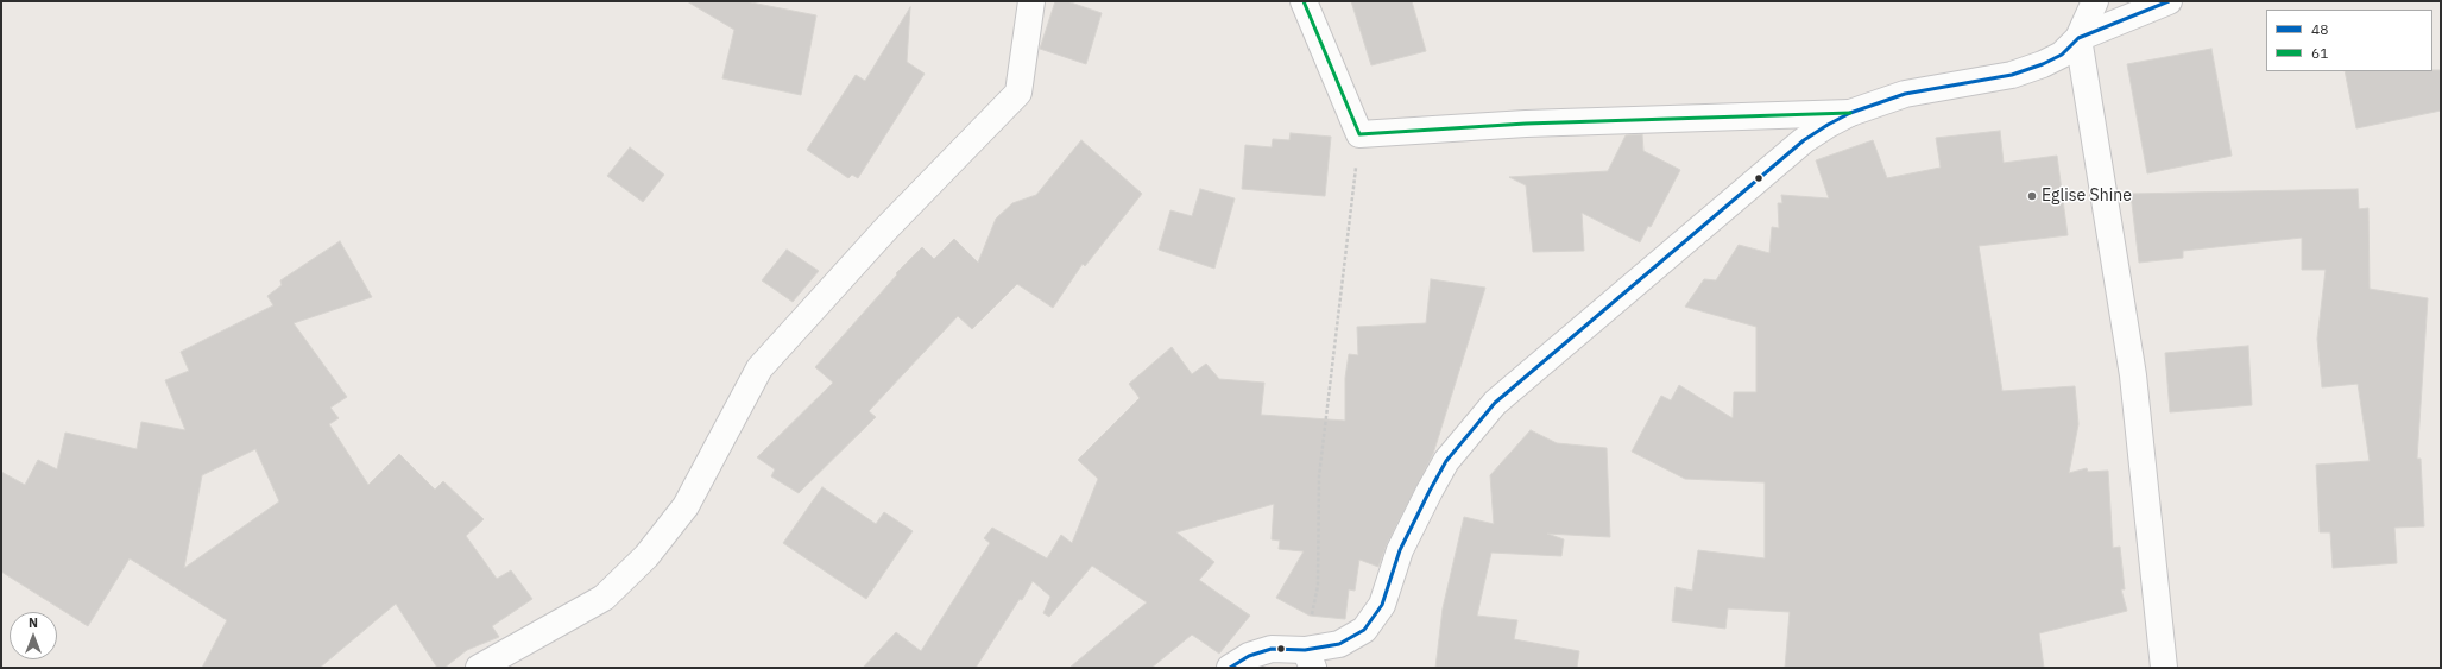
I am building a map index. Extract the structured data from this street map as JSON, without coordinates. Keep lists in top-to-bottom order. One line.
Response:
{"places":["Eglise Shine"],"lines":["transit line 48","transit line 61"],"legend":["48","61"],"north":"top"}
